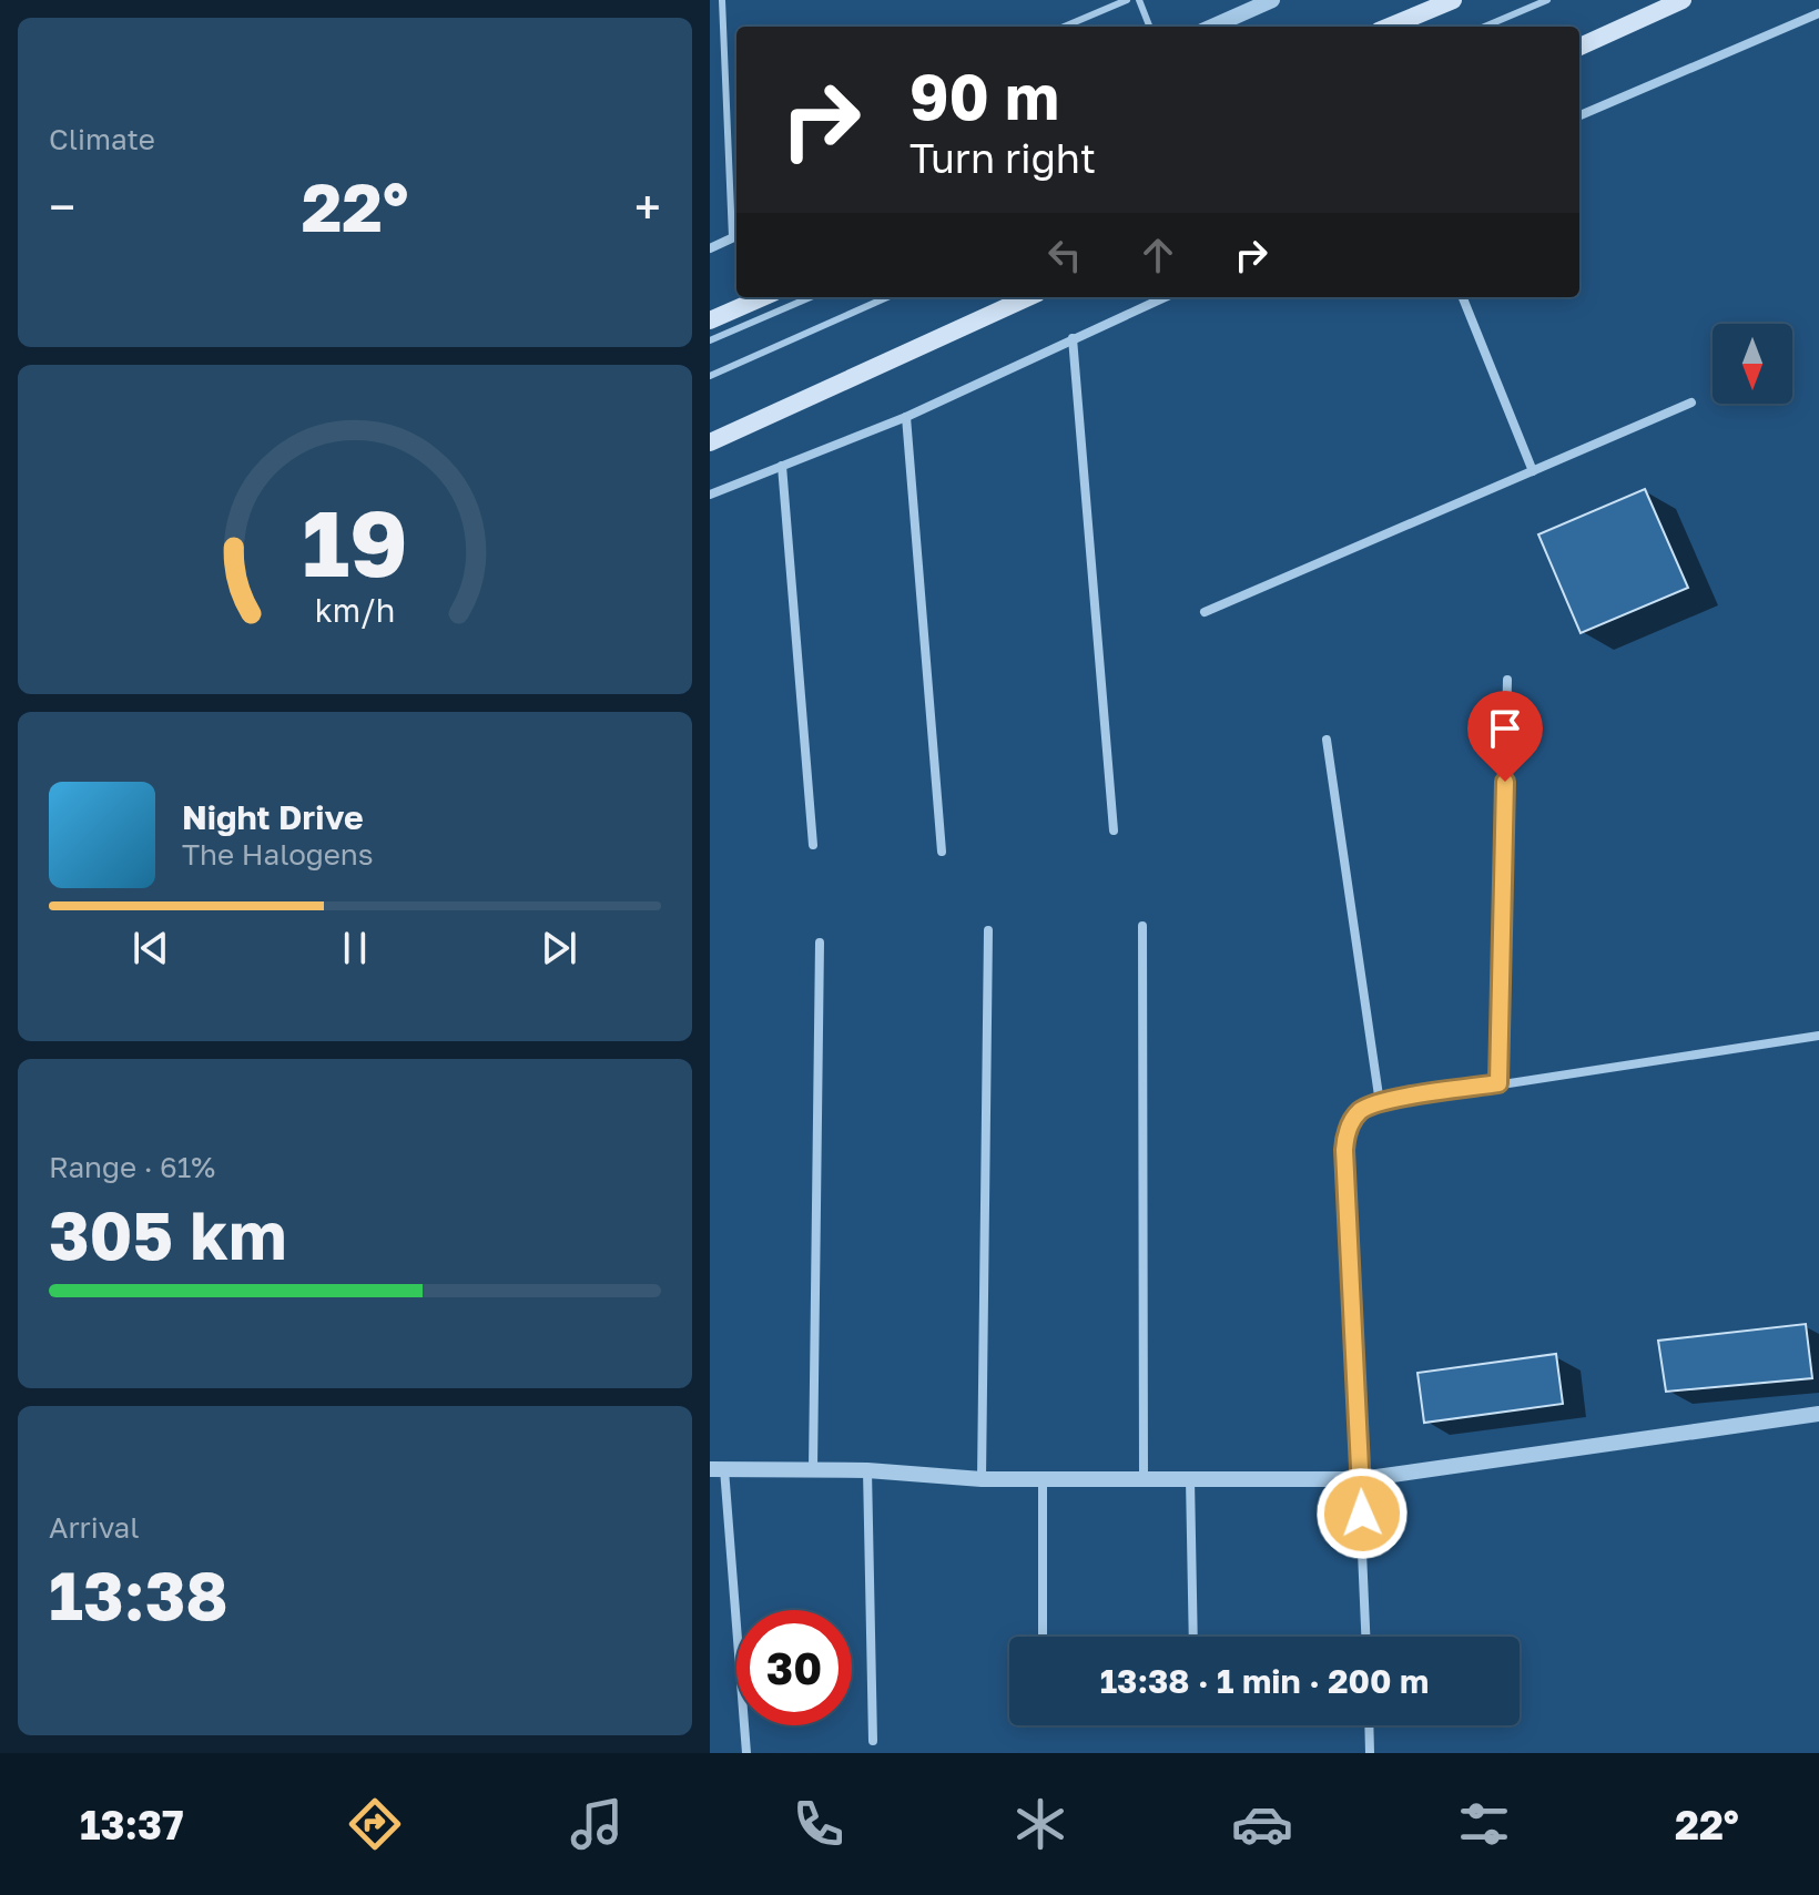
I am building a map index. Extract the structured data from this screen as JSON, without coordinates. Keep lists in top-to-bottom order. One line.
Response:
{"north":"bottom","page":{"tile":["Climate",["Range · 61%","305 km"],["Arrival","13:38"]],"turn":["90 m","Turn right"],"heat":["−","22°","+"],"song":["Night Drive","The Halogens"],"limit":"30","trip":"13:38 · 1 min · 200 m","tabs":["13:37","22°"],"gauge":["19","km/h"]}}
